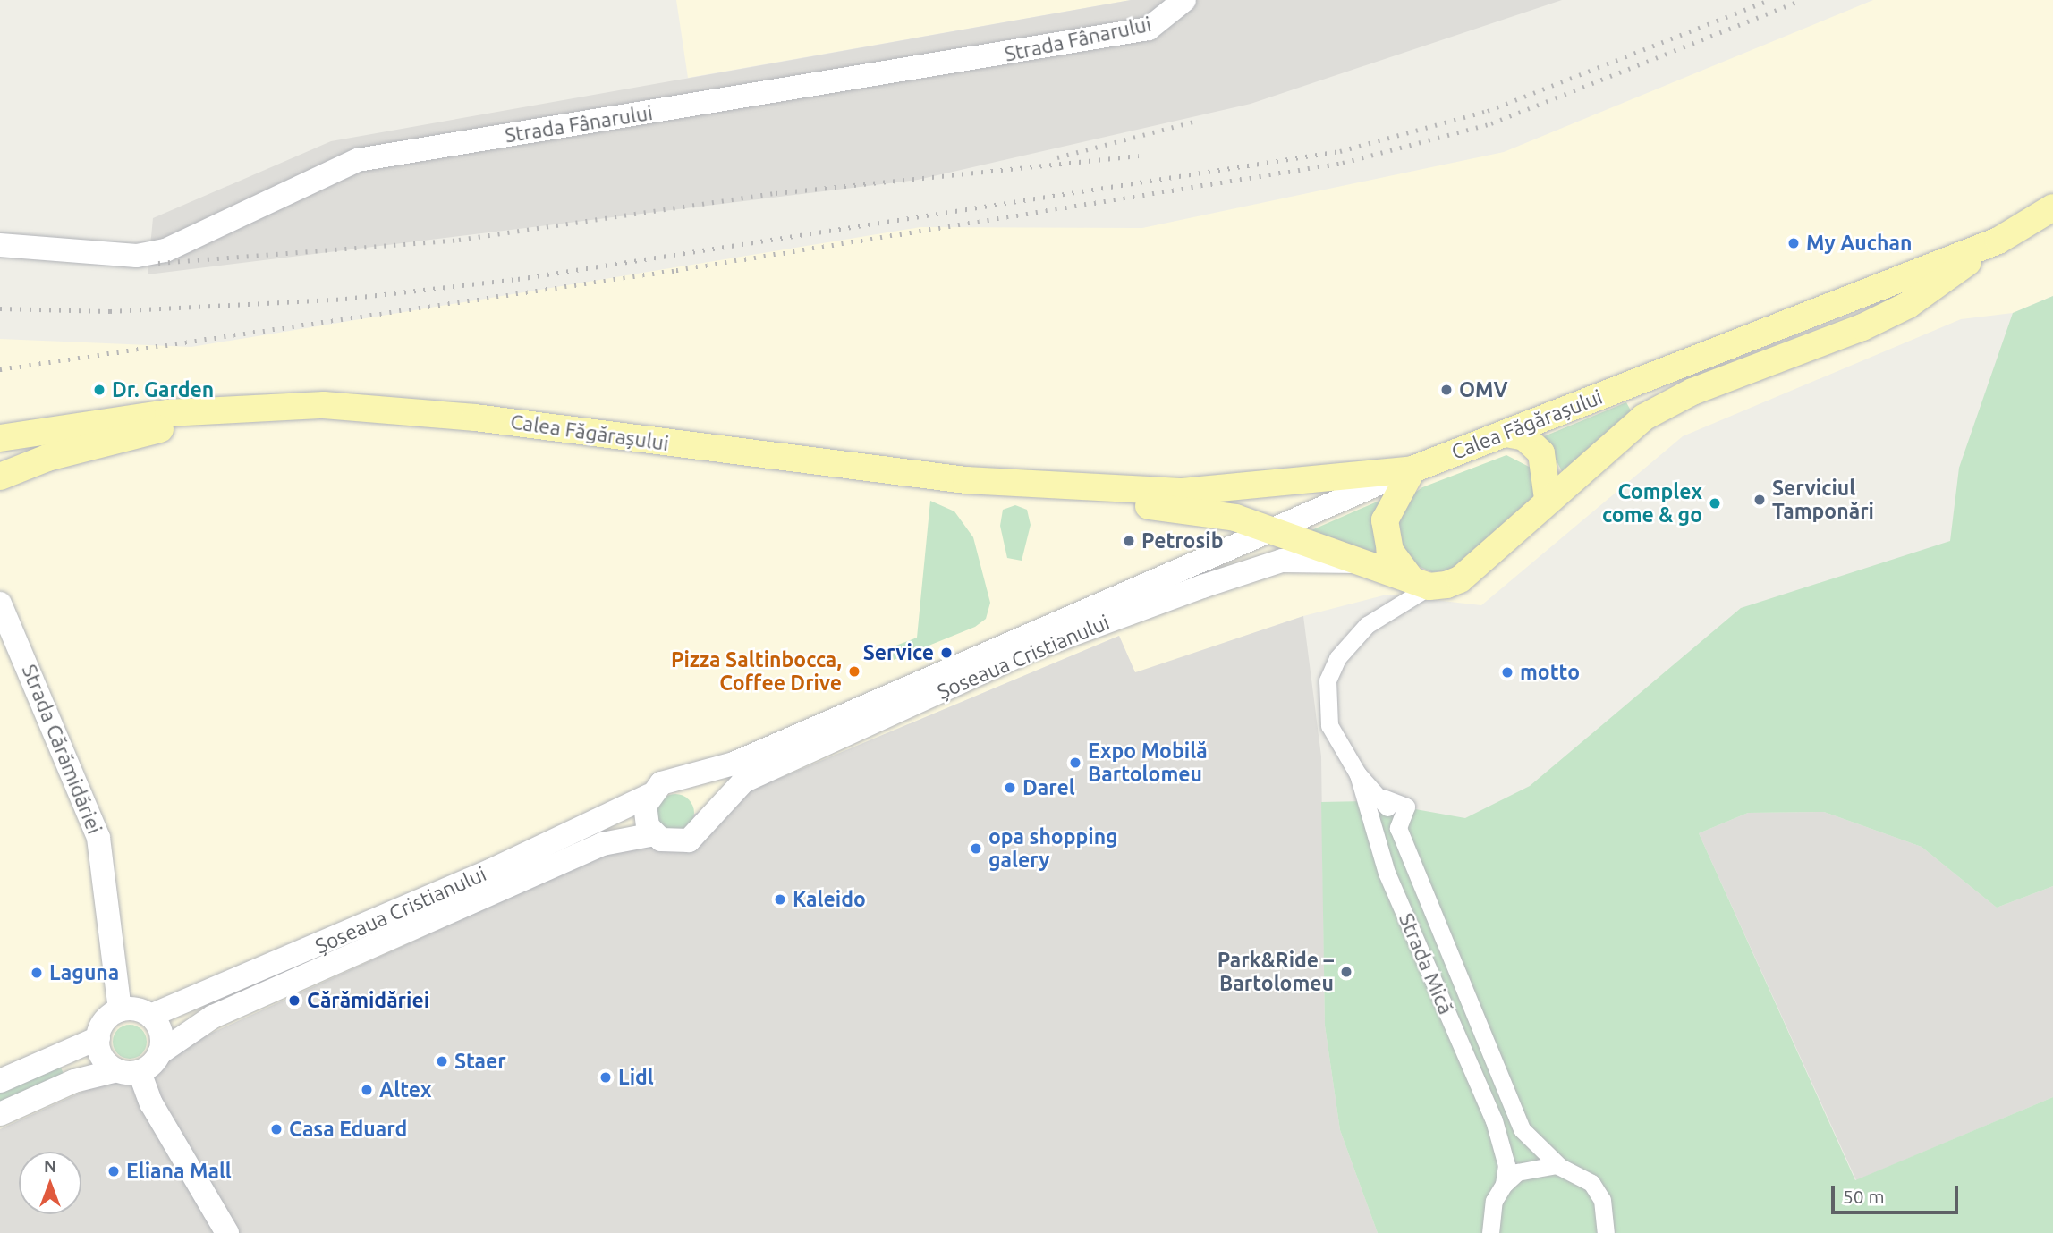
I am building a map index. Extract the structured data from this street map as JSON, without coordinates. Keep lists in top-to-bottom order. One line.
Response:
{"streets":{"main road":["Calea Făgărașului"],"street":["Strada Fânarului","Șoseaua Cristianului","Strada Cărămidăriei","Strada Mică"]},"crossings":[["Calea Făgărașului","Șoseaua Cristianului"],["Șoseaua Cristianului","Strada Cărămidăriei"]],"places":["My Auchan","Dr. Garden","OMV","Serviciul Tamponări","Complex come & go","Petrosib","Service","Pizza Saltinbocca, Coffee Drive","motto","Expo Mobilă Bartolomeu","Darel","opa shopping galery","Kaleido","Park&Ride – Bartolomeu","Laguna","Cărămidăriei","Staer","Lidl","Altex","Casa Eduard","Eliana Mall"],"scale_bar":"50 m","north":"top"}
